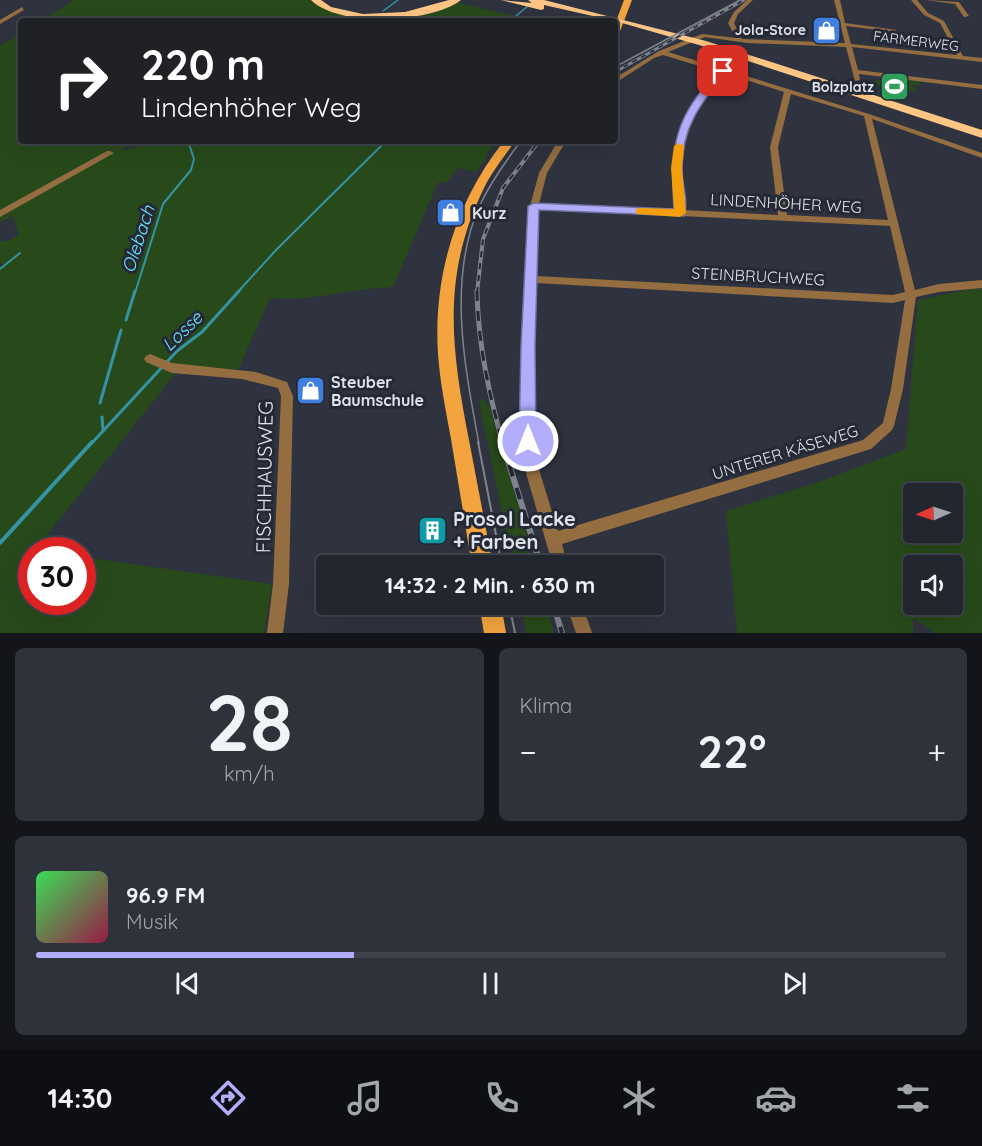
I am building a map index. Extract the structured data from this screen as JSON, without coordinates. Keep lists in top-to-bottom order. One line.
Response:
{"streets":{"street":["FARMERWEG","LINDENHÖHER WEG","STEINBRUCHWEG","UNTERER KÄSEWEG","FISCHHAUSWEG"]},"crossings":[["LINDENHÖHER WEG","UNTERER KÄSEWEG"],["STEINBRUCHWEG","UNTERER KÄSEWEG"]],"water":["Olebach","Losse"],"places":{"shop":["Jola-Store","Kurz","Steuber Baumschule"],"sports":["Bolzplatz"],"building":["Prosol Lacke + Farben"]},"north":"left","page":{"turn":["220 m","Lindenhöher Weg"],"limit":"30","trip":"14:32 · 2 Min. · 630 m","tile":[["28","km/h"],"Klima"],"heat":["−","22°","+"],"song":["96.9 FM","Musik"],"tabs":"14:30"}}
